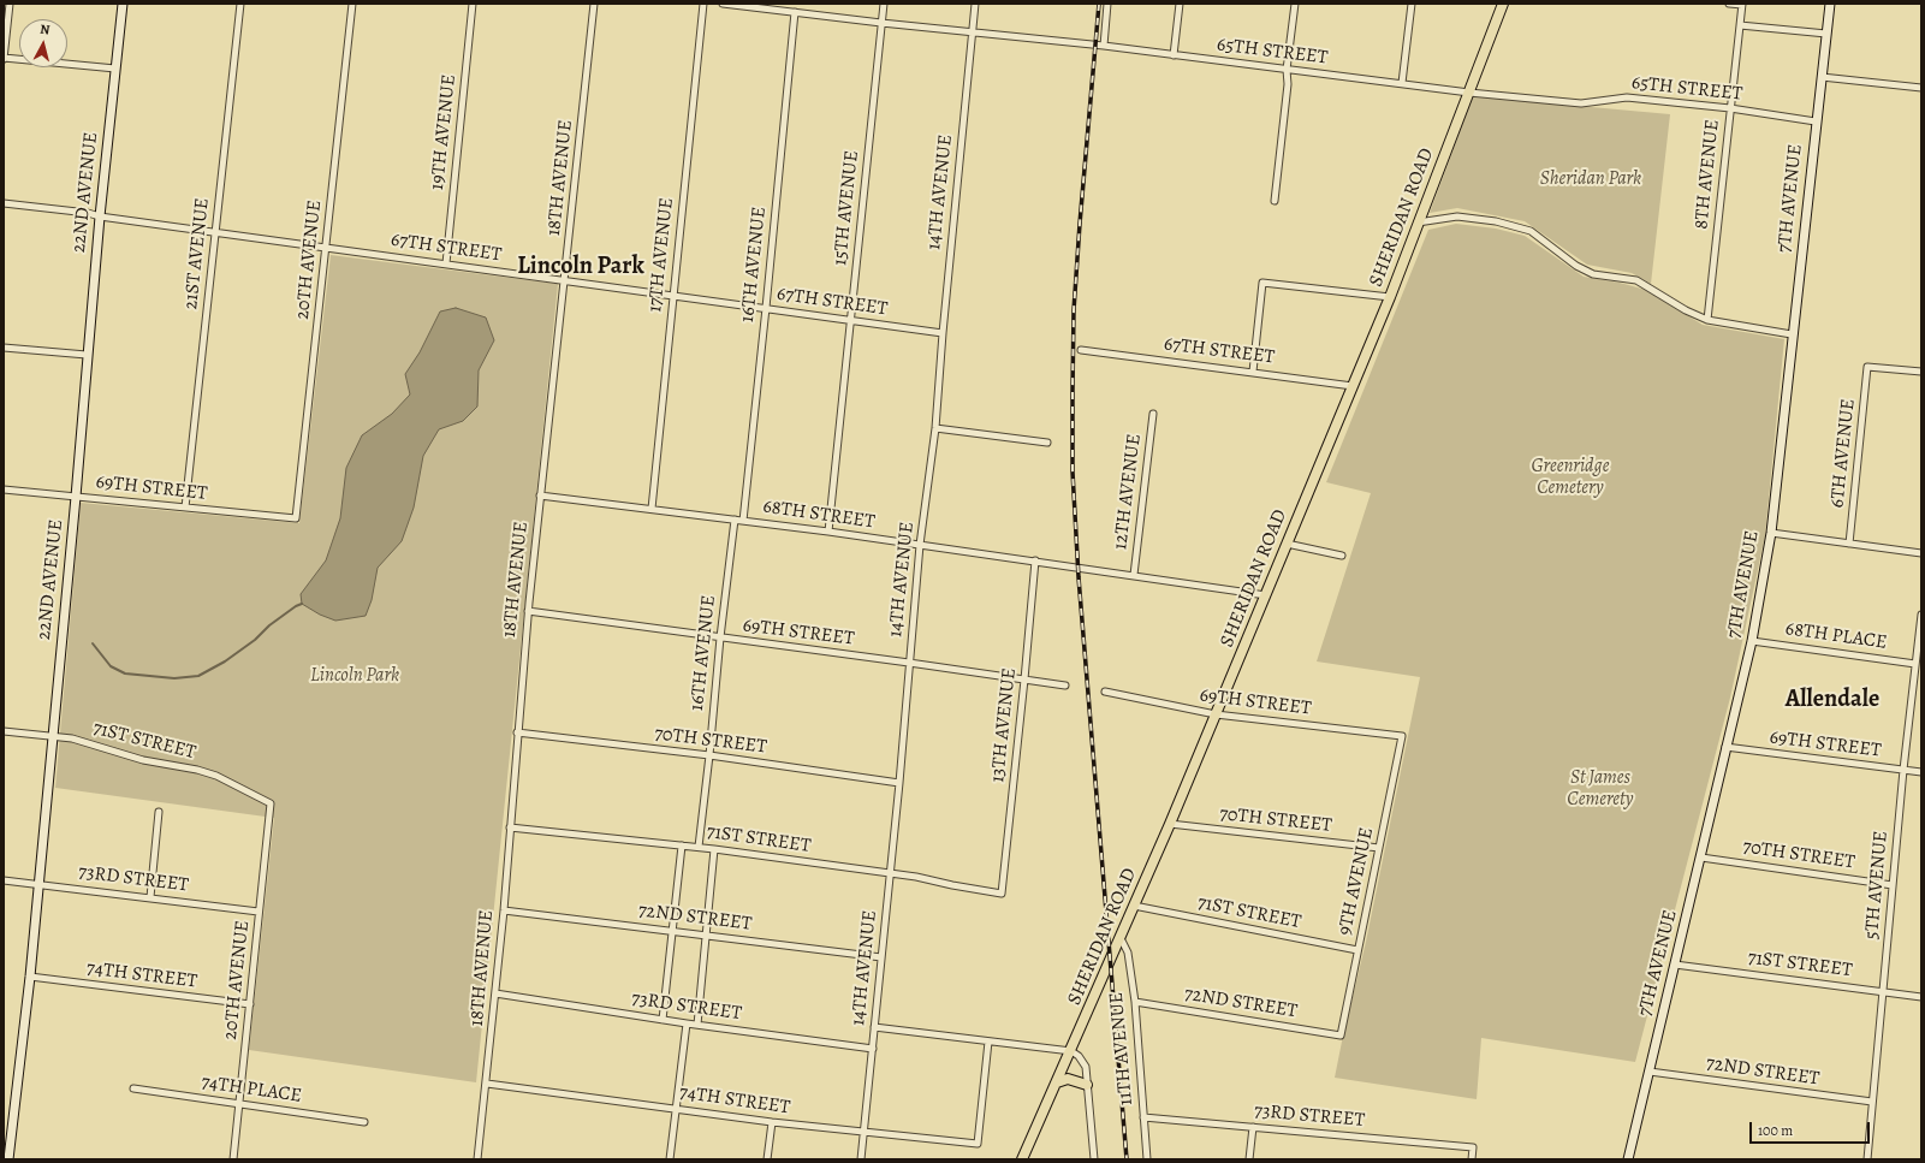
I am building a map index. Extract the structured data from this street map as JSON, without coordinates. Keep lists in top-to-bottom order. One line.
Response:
{"streets":{"main road":["SHERIDAN ROAD"],"street":["65TH STREET","19TH AVENUE","8TH AVENUE","18TH AVENUE","22ND AVENUE","14TH AVENUE","7TH AVENUE","15TH AVENUE","67TH STREET","21ST AVENUE","17TH AVENUE","20TH AVENUE","16TH AVENUE","6TH AVENUE","69TH STREET","12TH AVENUE","68TH STREET","68TH PLACE","13TH AVENUE","71ST STREET","70TH STREET","73RD STREET","9TH AVENUE","5TH AVENUE","72ND STREET","74TH STREET","11TH AVENUE","74TH PLACE"]},"crossings":[["65TH STREET","8TH AVENUE"],["65TH STREET","14TH AVENUE"],["65TH STREET","7TH AVENUE"],["65TH STREET","15TH AVENUE"],["65TH STREET","SHERIDAN ROAD"],["65TH STREET","16TH AVENUE"],["19TH AVENUE","67TH STREET"],["18TH AVENUE","67TH STREET"],["18TH AVENUE","69TH STREET"],["18TH AVENUE","68TH STREET"],["18TH AVENUE","71ST STREET"],["18TH AVENUE","70TH STREET"],["18TH AVENUE","73RD STREET"],["18TH AVENUE","72ND STREET"],["18TH AVENUE","74TH STREET"],["22ND AVENUE","67TH STREET"],["22ND AVENUE","69TH STREET"],["22ND AVENUE","71ST STREET"],["22ND AVENUE","73RD STREET"],["22ND AVENUE","74TH STREET"],["14TH AVENUE","67TH STREET"],["14TH AVENUE","69TH STREET"],["14TH AVENUE","68TH STREET"],["14TH AVENUE","71ST STREET"],["14TH AVENUE","70TH STREET"],["14TH AVENUE","73RD STREET"],["14TH AVENUE","72ND STREET"],["14TH AVENUE","74TH STREET"],["7TH AVENUE","69TH STREET"],["7TH AVENUE","68TH PLACE"],["7TH AVENUE","71ST STREET"],["7TH AVENUE","70TH STREET"],["7TH AVENUE","72ND STREET"],["15TH AVENUE","67TH STREET"],["15TH AVENUE","68TH STREET"],["SHERIDAN ROAD","67TH STREET"],["SHERIDAN ROAD","69TH STREET"],["SHERIDAN ROAD","68TH STREET"],["SHERIDAN ROAD","71ST STREET"],["SHERIDAN ROAD","70TH STREET"],["SHERIDAN ROAD","11TH AVENUE"],["67TH STREET","21ST AVENUE"],["67TH STREET","17TH AVENUE"],["67TH STREET","20TH AVENUE"],["67TH STREET","16TH AVENUE"],["21ST AVENUE","69TH STREET"],["17TH AVENUE","68TH STREET"],["20TH AVENUE","69TH STREET"],["20TH AVENUE","71ST STREET"],["20TH AVENUE","73RD STREET"],["20TH AVENUE","74TH STREET"],["20TH AVENUE","74TH PLACE"],["16TH AVENUE","69TH STREET"],["16TH AVENUE","68TH STREET"],["16TH AVENUE","71ST STREET"],["16TH AVENUE","70TH STREET"],["69TH STREET","13TH AVENUE"],["69TH STREET","9TH AVENUE"],["69TH STREET","5TH AVENUE"],["12TH AVENUE","68TH STREET"],["68TH STREET","13TH AVENUE"],["68TH PLACE","5TH AVENUE"],["13TH AVENUE","71ST STREET"],["71ST STREET","9TH AVENUE"],["71ST STREET","5TH AVENUE"],["70TH STREET","9TH AVENUE"],["70TH STREET","5TH AVENUE"],["73RD STREET","11TH AVENUE"],["9TH AVENUE","72ND STREET"],["5TH AVENUE","72ND STREET"],["72ND STREET","11TH AVENUE"]],"districts":["Lincoln Park","Allendale"],"parks":["Sheridan Park","Greenridge Cemetery","Lincoln Park","St James Cemerety"],"scale_bar":"100 m","north":"top"}
